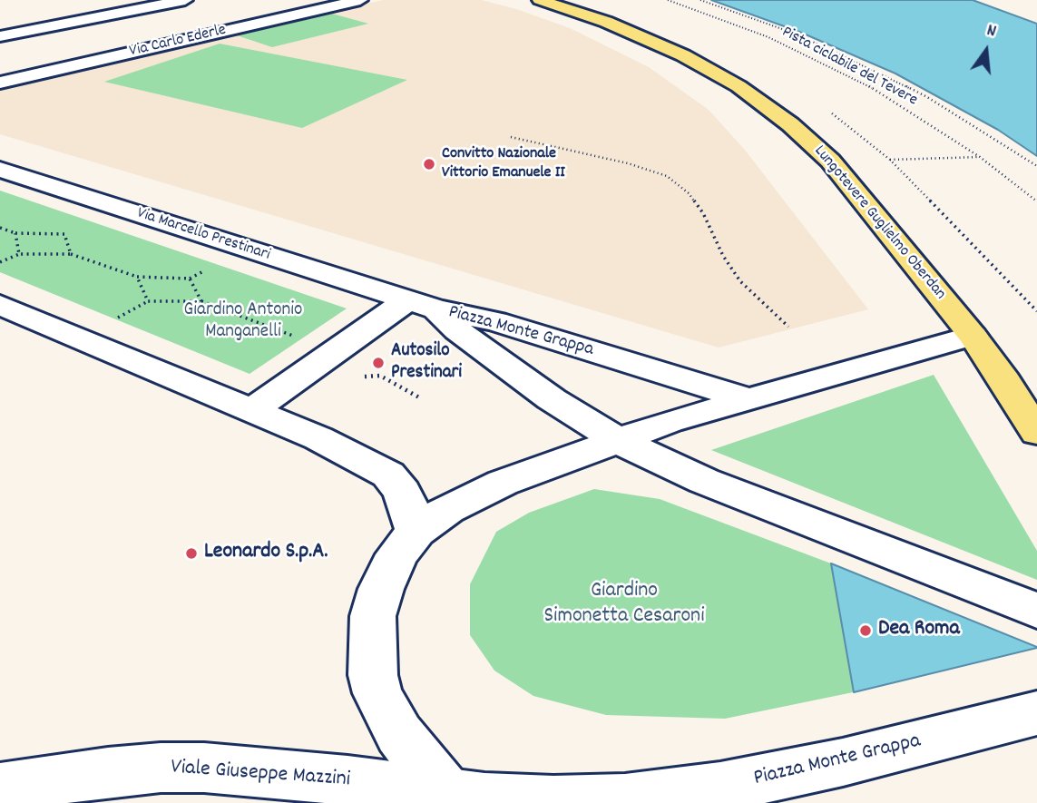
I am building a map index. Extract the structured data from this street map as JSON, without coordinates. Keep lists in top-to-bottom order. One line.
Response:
{"streets":{"main road":["Lungotevere Guglielmo Oberdan"],"street":["Via Carlo Ederle","Via Marcello Prestinari","Piazza Monte Grappa","Viale Giuseppe Mazzini"],"path":["Pista ciclabile del Tevere"]},"crossings":[["Via Marcello Prestinari","Piazza Monte Grappa"],["Piazza Monte Grappa","Viale Giuseppe Mazzini"]],"parks":["Giardino Antonio Manganelli","Giardino Simonetta Cesaroni"],"places":["Convitto Nazionale Vittorio Emanuele II","Autosilo Prestinari","Leonardo S.p.A.","Dea Roma"],"north":"top"}
